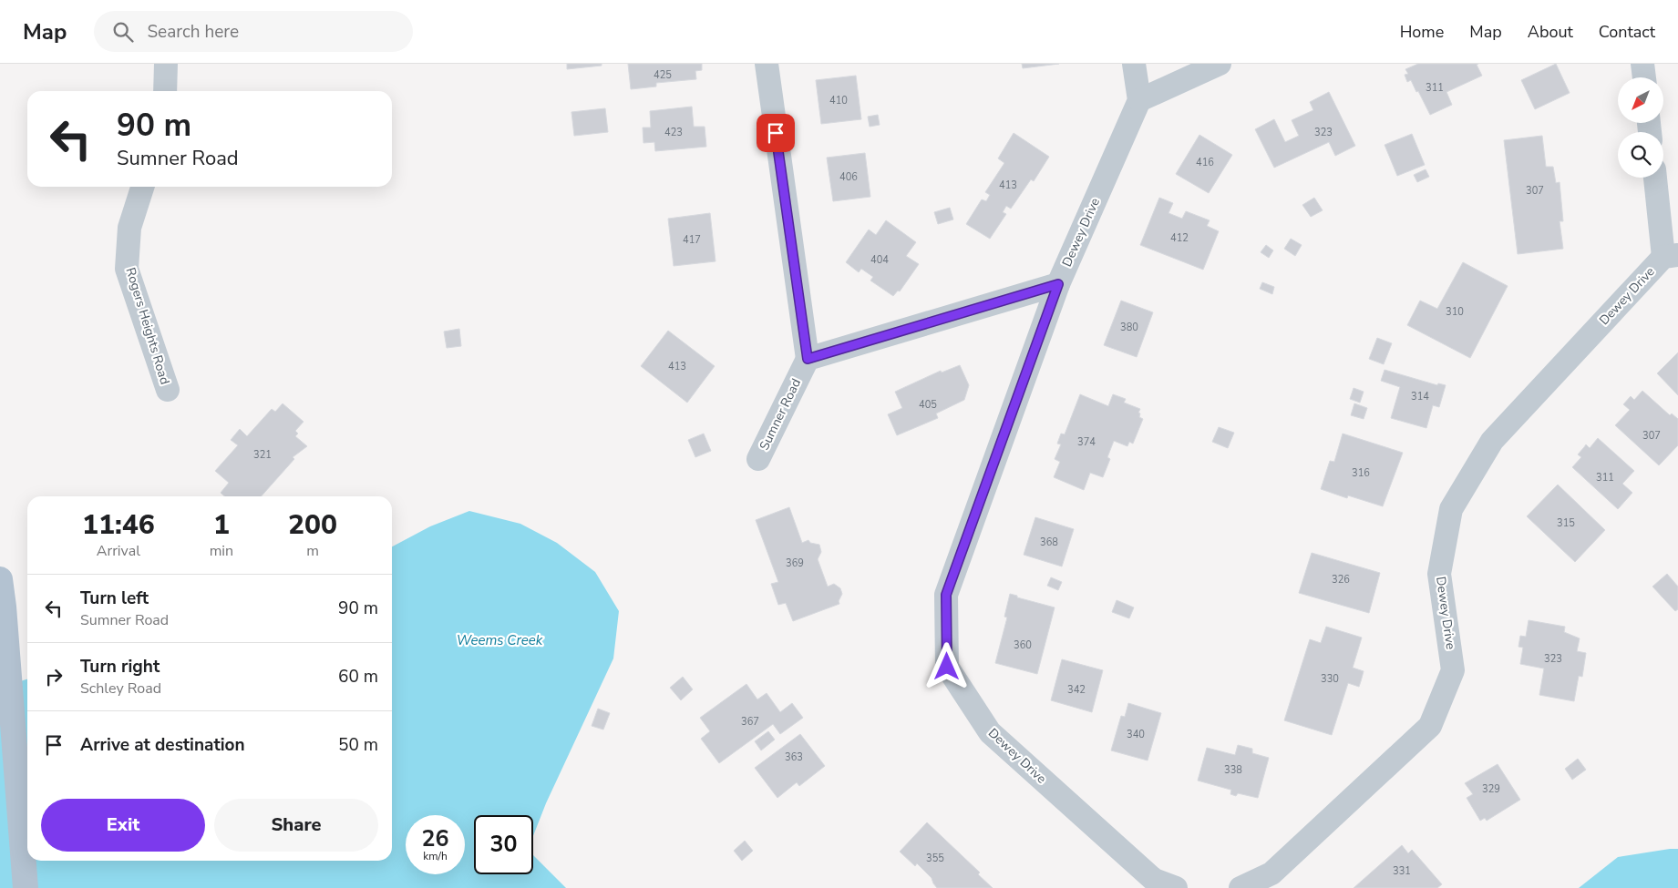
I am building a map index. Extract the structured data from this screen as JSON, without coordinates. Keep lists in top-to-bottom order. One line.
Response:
{"streets":{"street":["Dewey Drive","Rogers Heights Road","Sumner Road"]},"water":["Weems Creek"],"house_numbers":["425","311","410","423","323","416","406","413","307","412","417","404","310","380","413","314","405","307","374","321","316","311","315","368","369","326","360","323","330","342","367","340","363","338","329","355","331"],"north":"bottom left","page":{"header":"Map","search":"Search here","nav":["Home","Map","About","Contact"],"turn":["90 m","Sumner Road"],"eta":["11:46","Arrival","1","min","200","m"],"list":[{"name":"Turn left","note":"Sumner Road","value":"90 m"},{"name":"Turn right","note":"Schley Road","value":"60 m"},{"name":"Arrive at destination","value":"50 m"}],"buttons":["Exit","Share"],"speed":"26 km/h","limit":"30"}}
